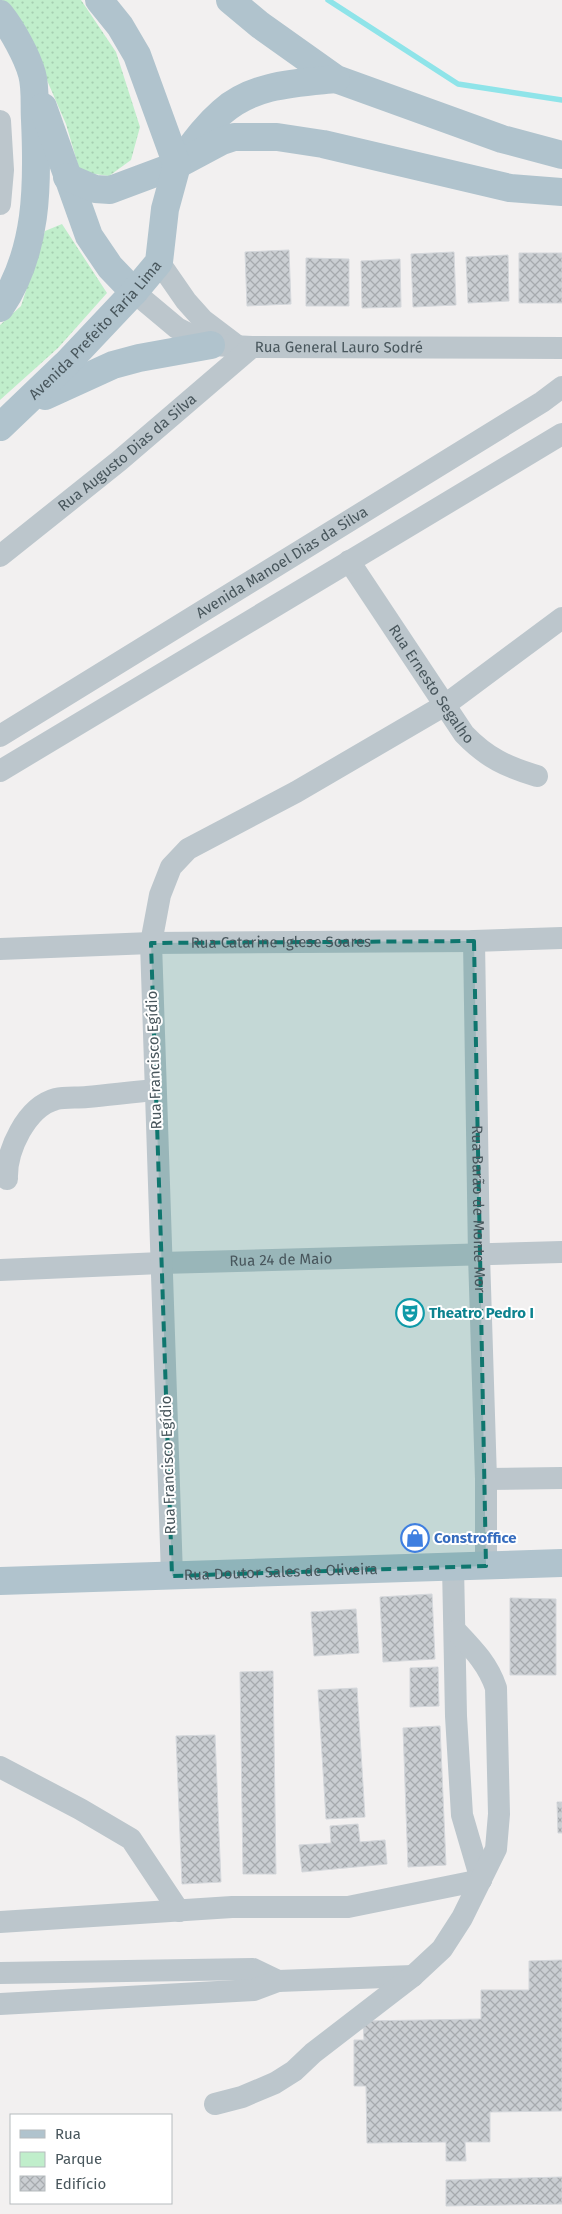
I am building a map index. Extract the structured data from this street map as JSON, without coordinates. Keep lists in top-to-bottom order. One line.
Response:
{"streets":{"main road":["Avenida Prefeito Faria Lima","Rua Doutor Sales de Oliveira"],"street":["Rua General Lauro Sodré","Rua Augusto Dias da Silva","Avenida Manoel Dias da Silva","Rua Ernesto Segalho","Rua Catarine Iglese Soares","Rua Francisco Egídio","Rua Barão de Monte Mor","Rua 24 de Maio"]},"crossings":[["Avenida Prefeito Faria Lima","Rua General Lauro Sodré"],["Rua General Lauro Sodré","Rua Augusto Dias da Silva"],["Rua Ernesto Segalho","Rua Francisco Egídio"],["Rua Catarine Iglese Soares","Rua Francisco Egídio"],["Rua Catarine Iglese Soares","Rua Barão de Monte Mor"],["Rua Francisco Egídio","Rua 24 de Maio"],["Rua Francisco Egídio","Rua Doutor Sales de Oliveira"],["Rua Barão de Monte Mor","Rua 24 de Maio"],["Rua Barão de Monte Mor","Rua Doutor Sales de Oliveira"]],"places":{"theatre":["Theatro Pedro I"],"shop":["Constroffice"]},"legend":["Rua","Parque","Edifício"]}
